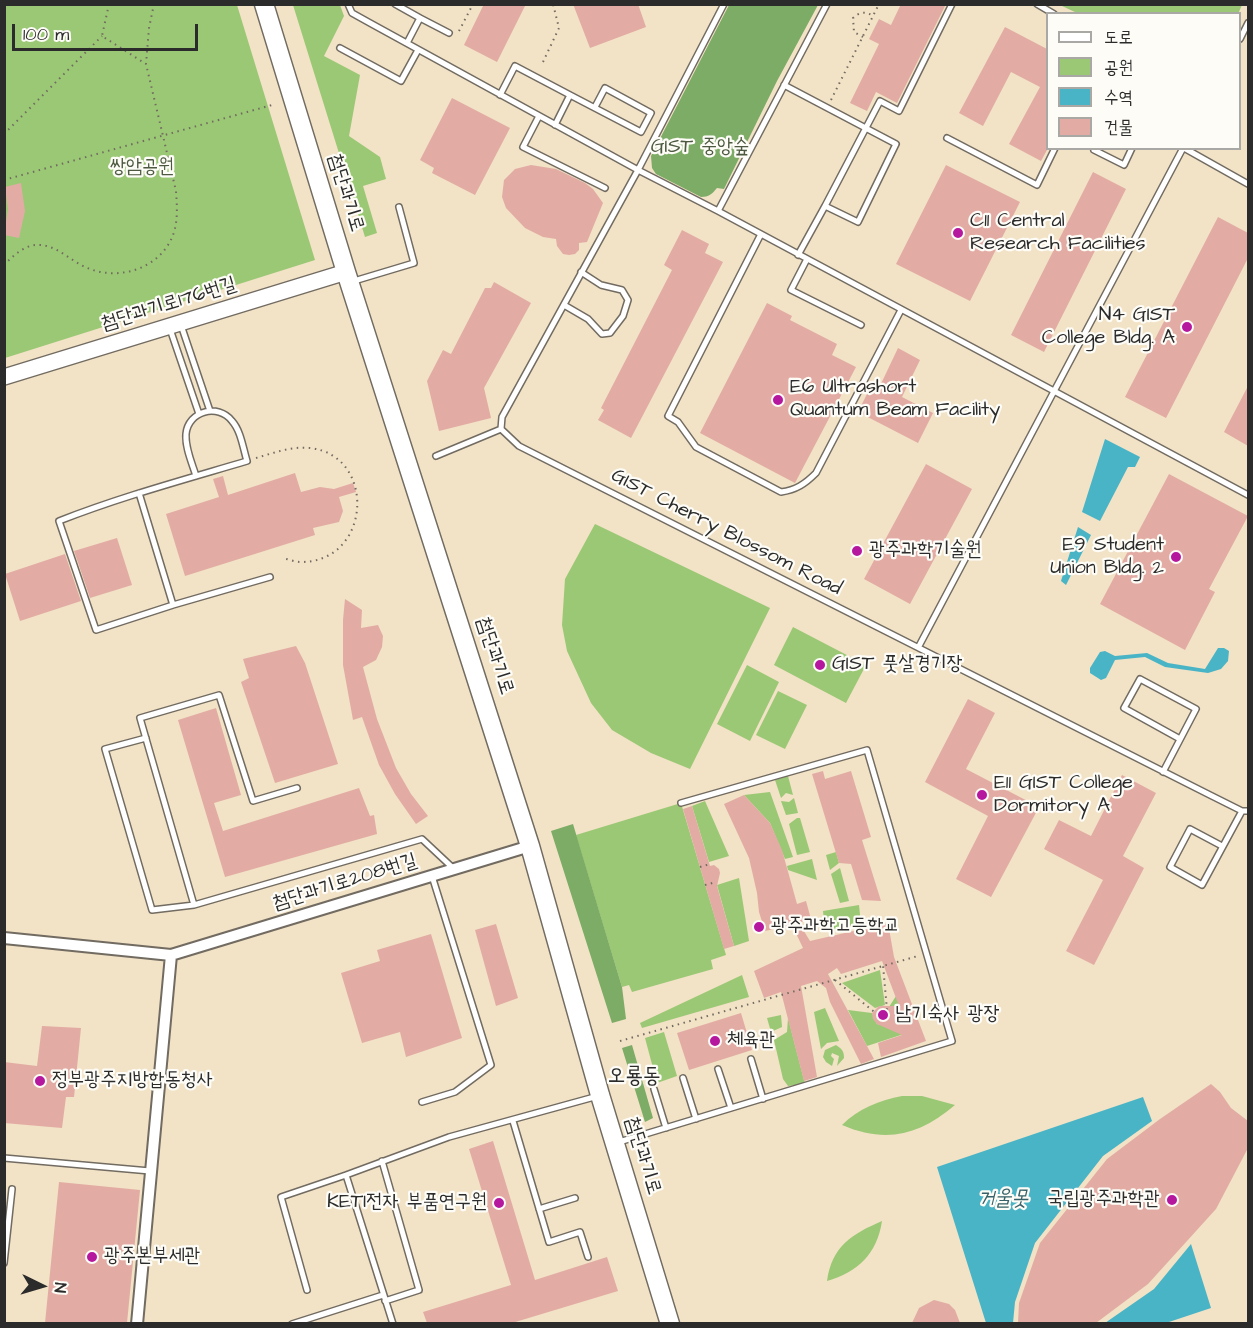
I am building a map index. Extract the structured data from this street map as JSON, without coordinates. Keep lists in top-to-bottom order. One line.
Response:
{"streets":{"main road":["첨단과기로"],"street":["첨단과기로176번길","첨단과기로208번길"],"lane":["GIST Cherry Blossom Road"]},"crossings":[["첨단과기로","첨단과기로176번길"],["첨단과기로","첨단과기로208번길"]],"districts":["오룡동"],"water":["거울못"],"parks":["GIST 중앙숲","쌍암공원"],"places":["C11 Central Research Facilities","N4 GIST College Bldg. A","E6 Ultrashort Quantum Beam Facility","광주과학기술원","E9 Student Union Bldg. 2","GIST 풋살경기장","E11 GIST College Dormitory A","광주과학고등학교","남기숙사 광장","체육관","정부광주지방합동청사","국립광주과학관","KETI전자 부품연구원","광주본부세관"],"legend":["도로","공원","수역","건물"],"scale_bar":"100 m","north":"right"}
